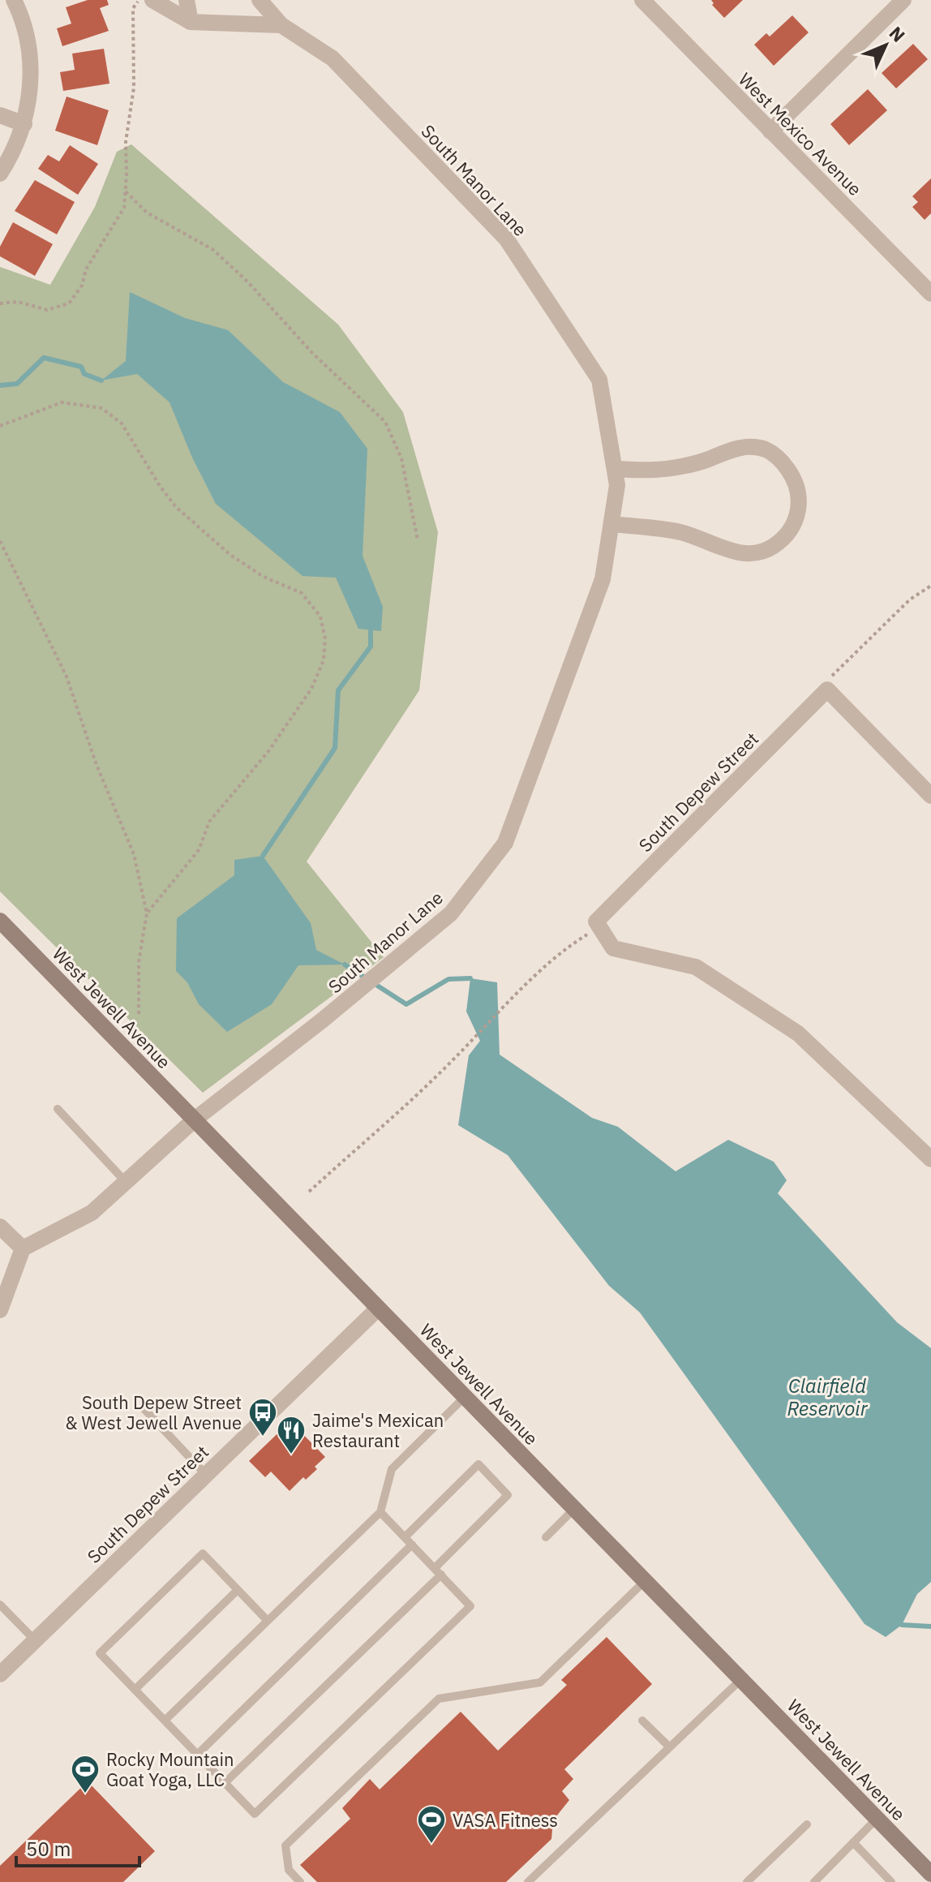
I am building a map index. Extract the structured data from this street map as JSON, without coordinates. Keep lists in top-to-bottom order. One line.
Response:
{"streets":{"main road":["West Jewell Avenue"],"street":["West Mexico Avenue","South Manor Lane","South Depew Street"]},"crossings":[["South Manor Lane","West Jewell Avenue"],["South Depew Street","West Jewell Avenue"]],"water":["Clairfield Reservoir"],"places":{"bus stop":["South Depew Street & West Jewell Avenue"],"restaurant":["Jaime's Mexican Restaurant"],"sports":["Rocky Mountain Goat Yoga, LLC","VASA Fitness"]},"scale_bar":"50 m","north":"top right"}
